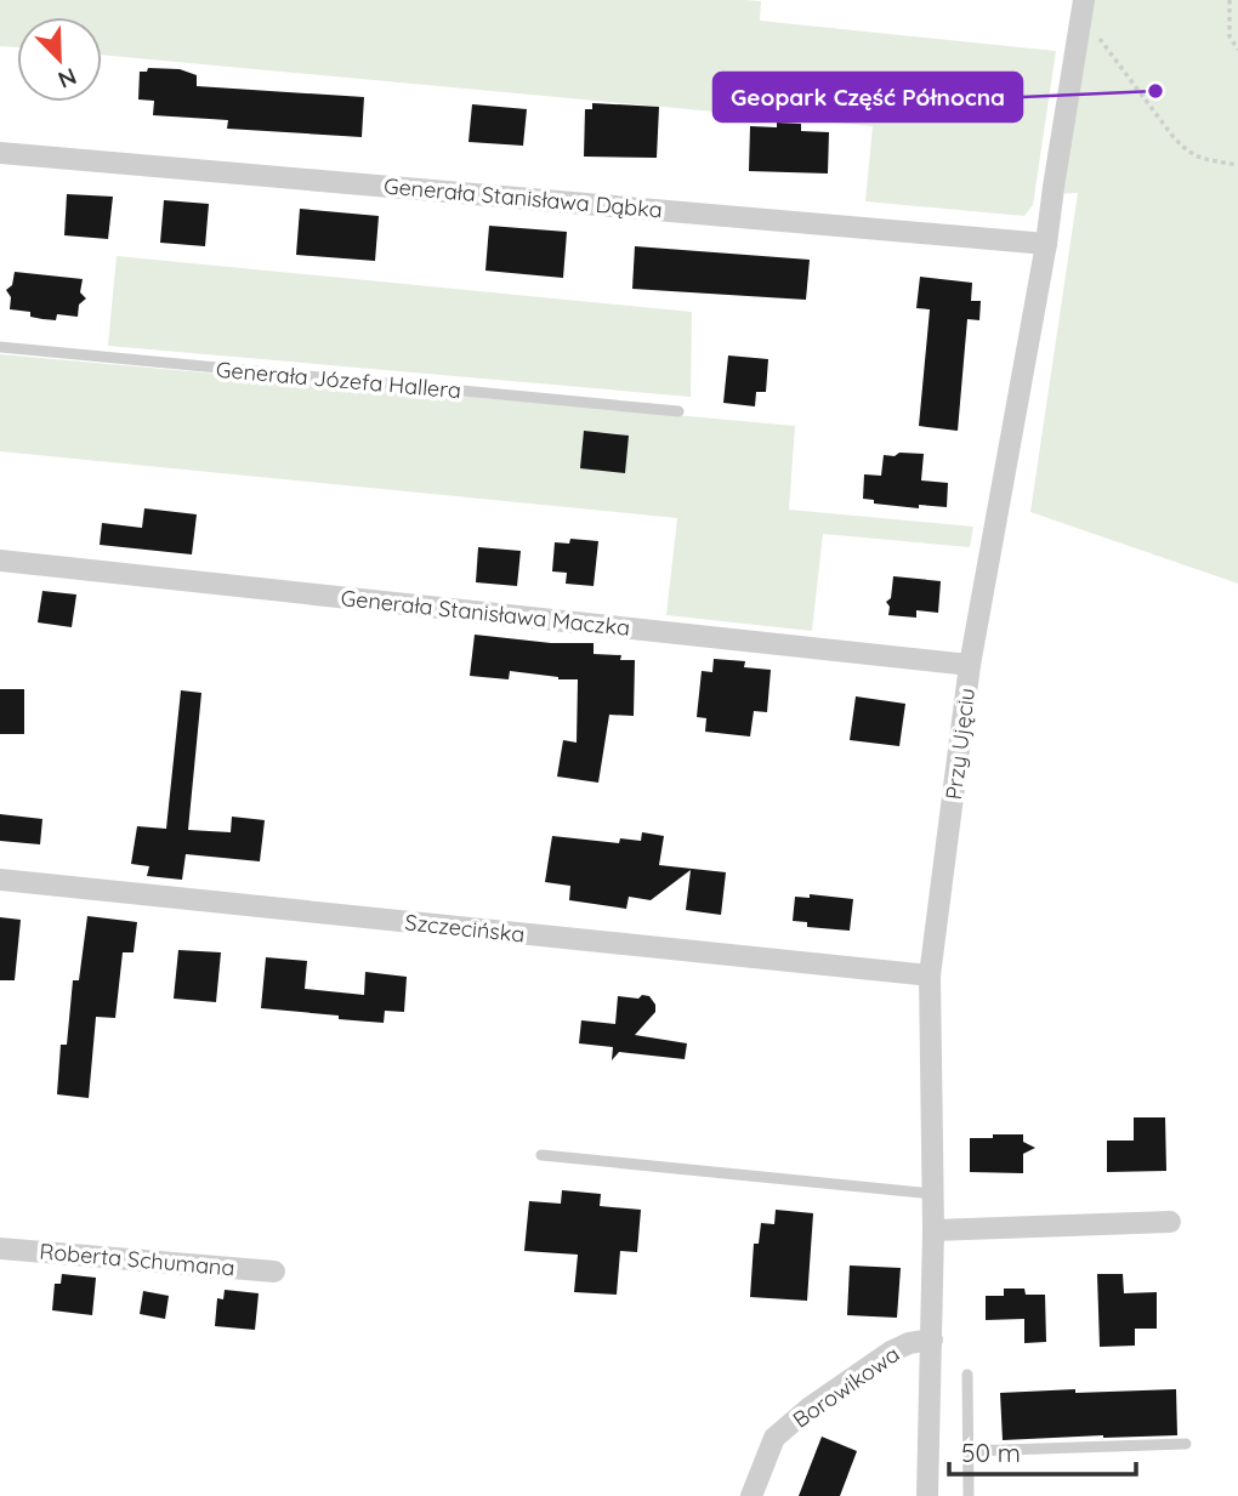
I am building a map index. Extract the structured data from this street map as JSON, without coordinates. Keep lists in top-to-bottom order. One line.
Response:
{"streets":{"street":["Generała Stanisława Dąbka","Generała Stanisława Maczka","Przy Ujęciu","Szczecińska","Roberta Schumana","Borowikowa"],"lane":["Generała Józefa Hallera"]},"crossings":[["Generała Stanisława Dąbka","Przy Ujęciu"],["Generała Stanisława Maczka","Przy Ujęciu"],["Przy Ujęciu","Szczecińska"],["Przy Ujęciu","Borowikowa"]],"places":["Geopark Część Północna"],"scale_bar":"50 m","north":"bottom right"}
